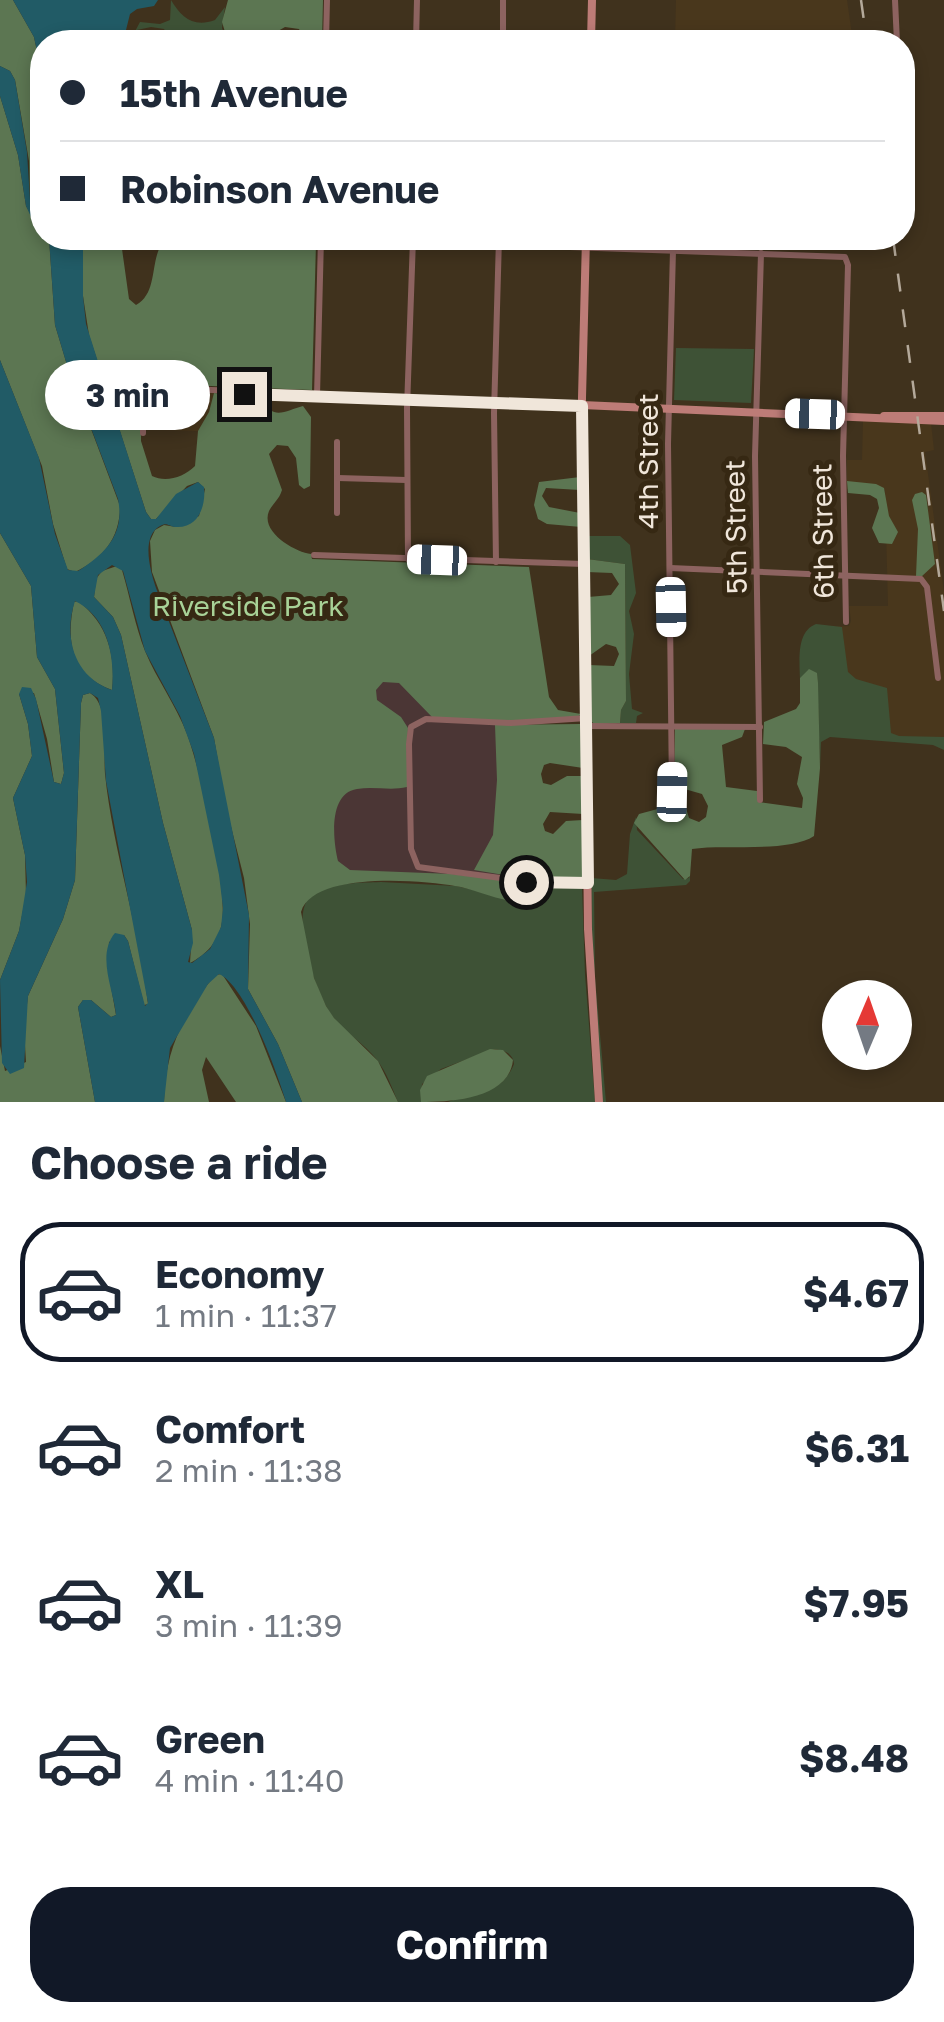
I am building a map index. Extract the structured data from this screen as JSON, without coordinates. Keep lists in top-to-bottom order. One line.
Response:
{"streets":{"street":["4th Street","5th Street","6th Street"]},"crossings":[["5th Street","6th Street"]],"parks":["Riverside Park"],"north":"top","page":{"banner":["15th Avenue","Robinson Avenue"],"bubble":"3 min","heading":"Choose a ride","list":[{"name":"Economy","note":"1 min · 11:37","value":"$4.67"},{"name":"Comfort","note":"2 min · 11:38","value":"$6.31"},{"name":"XL","note":"3 min · 11:39","value":"$7.95"},{"name":"Green","note":"4 min · 11:40","value":"$8.48"}],"buttons":"Confirm"}}
